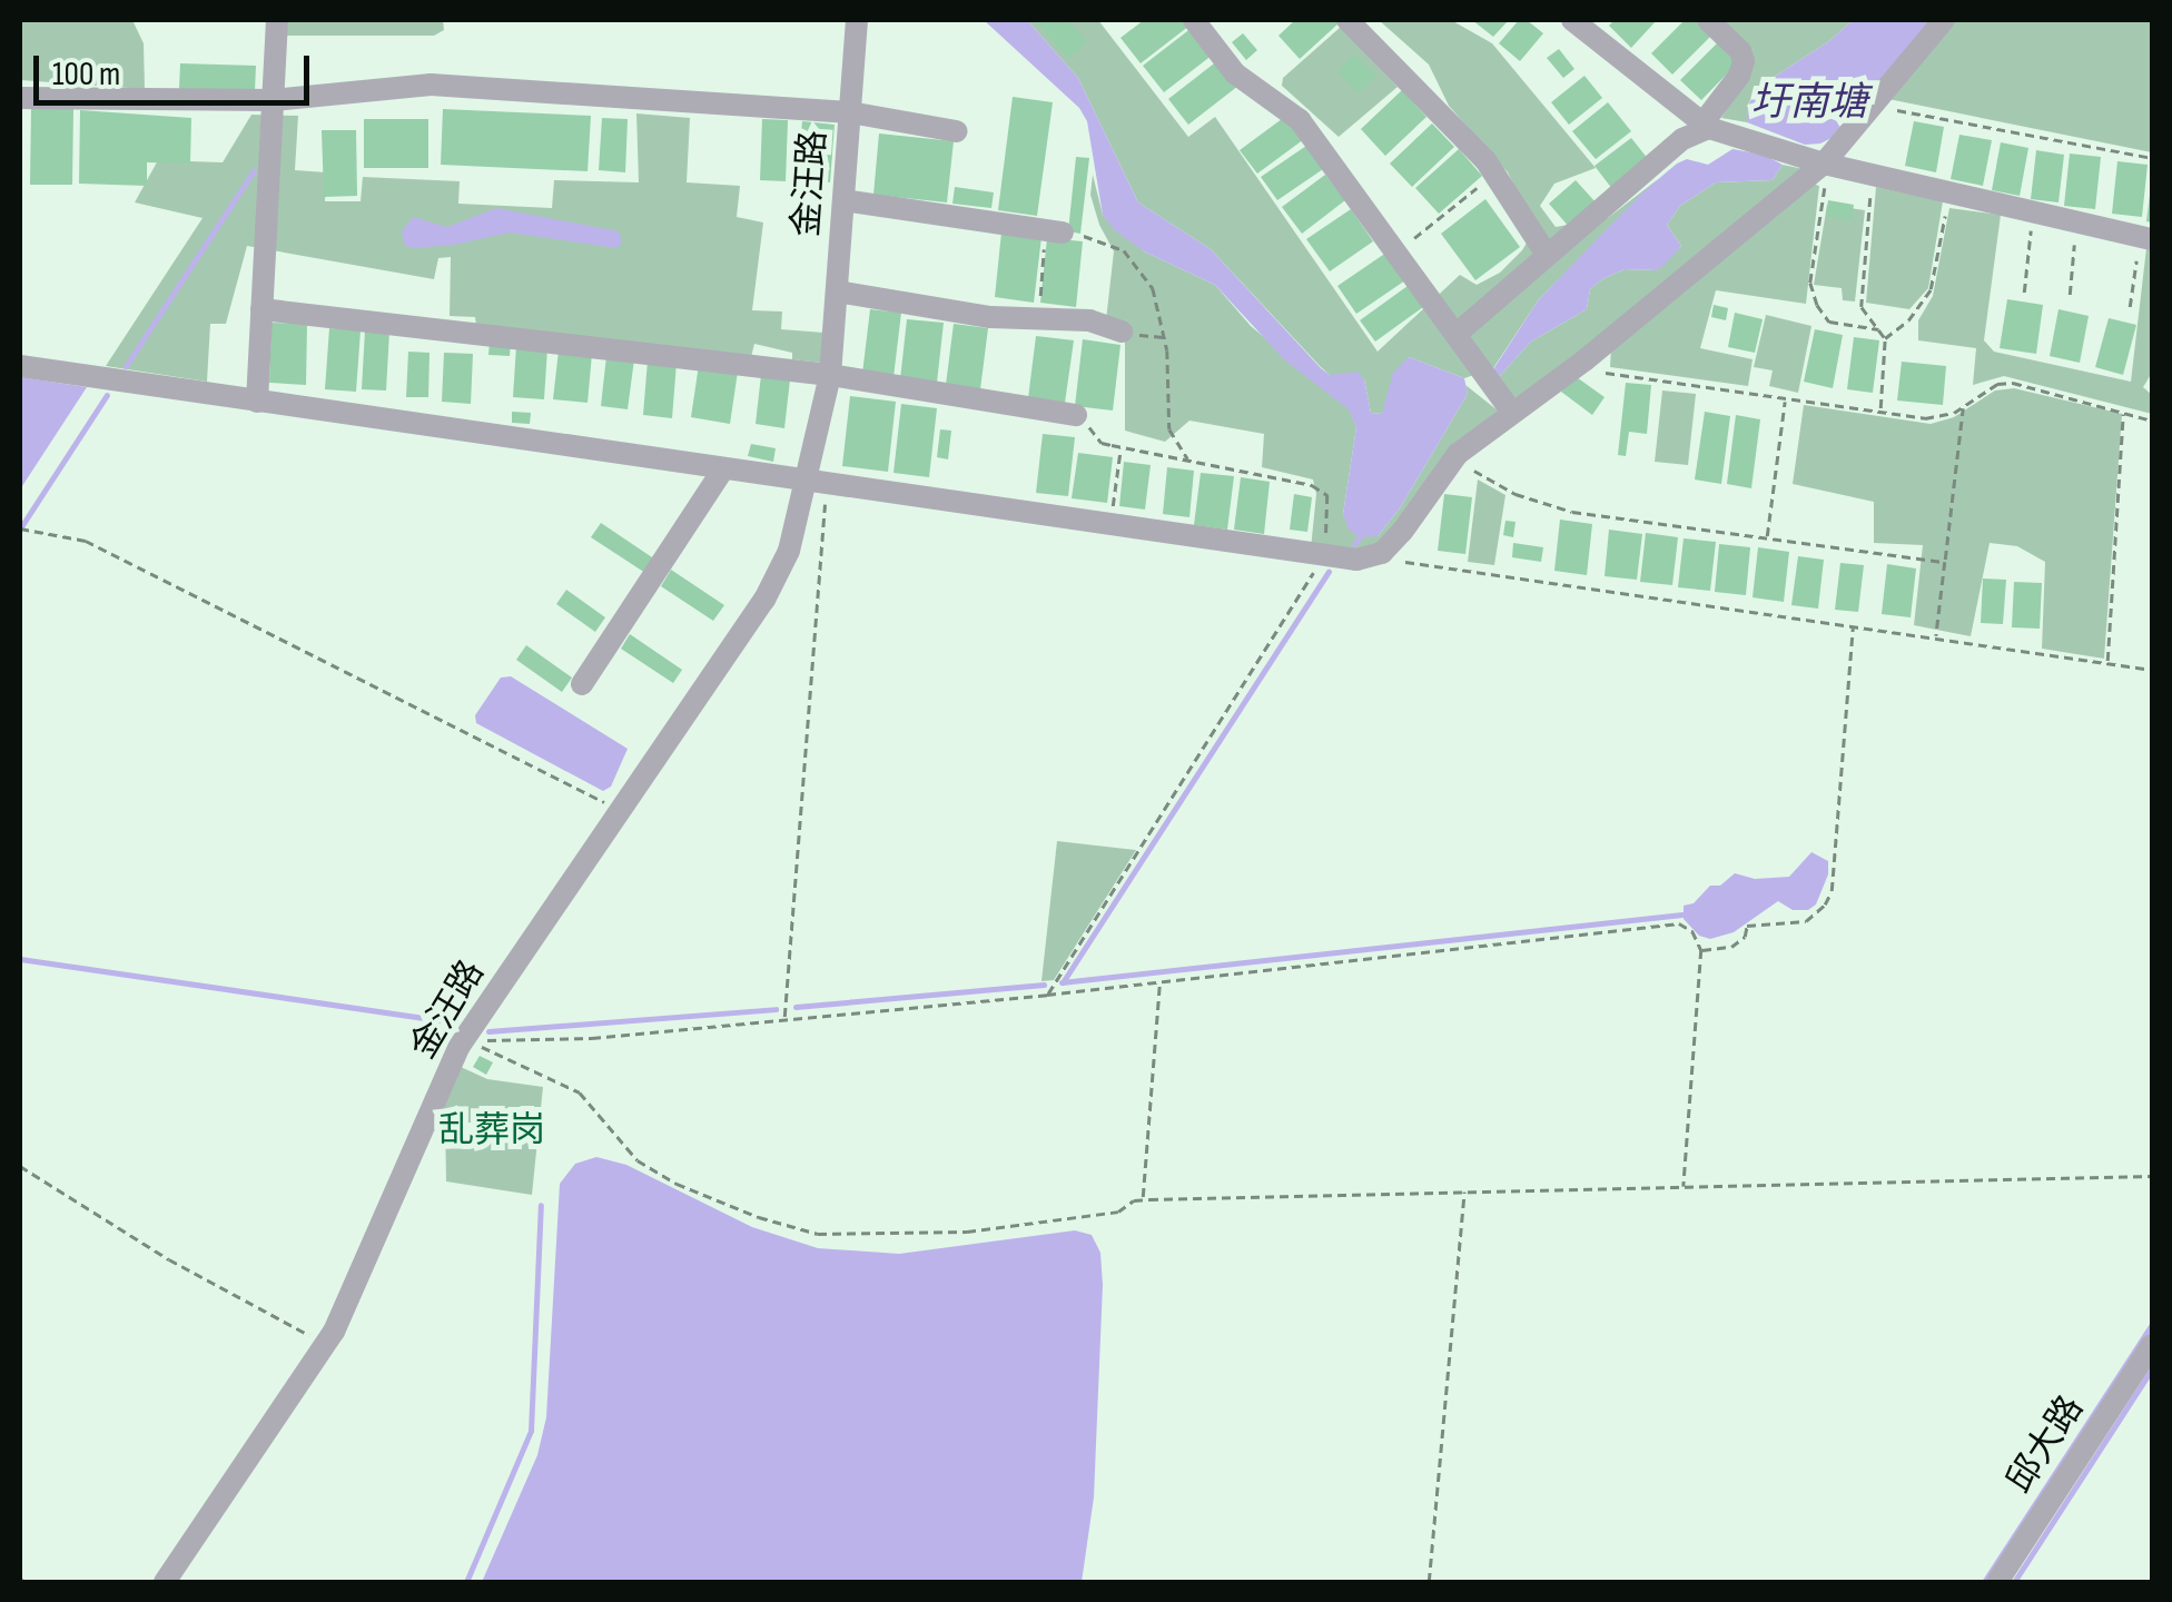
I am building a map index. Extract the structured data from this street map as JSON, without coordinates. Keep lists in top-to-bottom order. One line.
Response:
{"streets":{"street":["金汪路","邱大路"]},"water":["圩南塘"],"parks":["乱葬岗"],"scale_bar":"100 m"}
